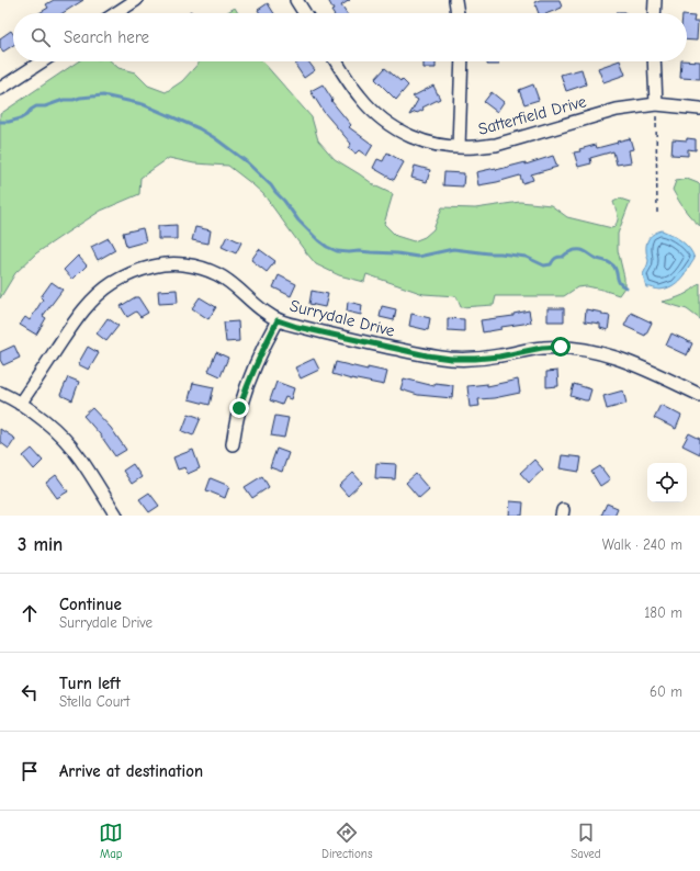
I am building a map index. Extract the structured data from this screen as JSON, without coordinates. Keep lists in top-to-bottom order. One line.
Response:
{"streets":{"street":["Satterfield Drive","Surrydale Drive"]},"page":{"search":"Search here","heading":["3 min","Walk · 240 m"],"list":[["Continue","Surrydale Drive","180 m"],["Turn left","Stella Court","60 m"],"Arrive at destination"],"nav":["Map","Directions","Saved"]}}
